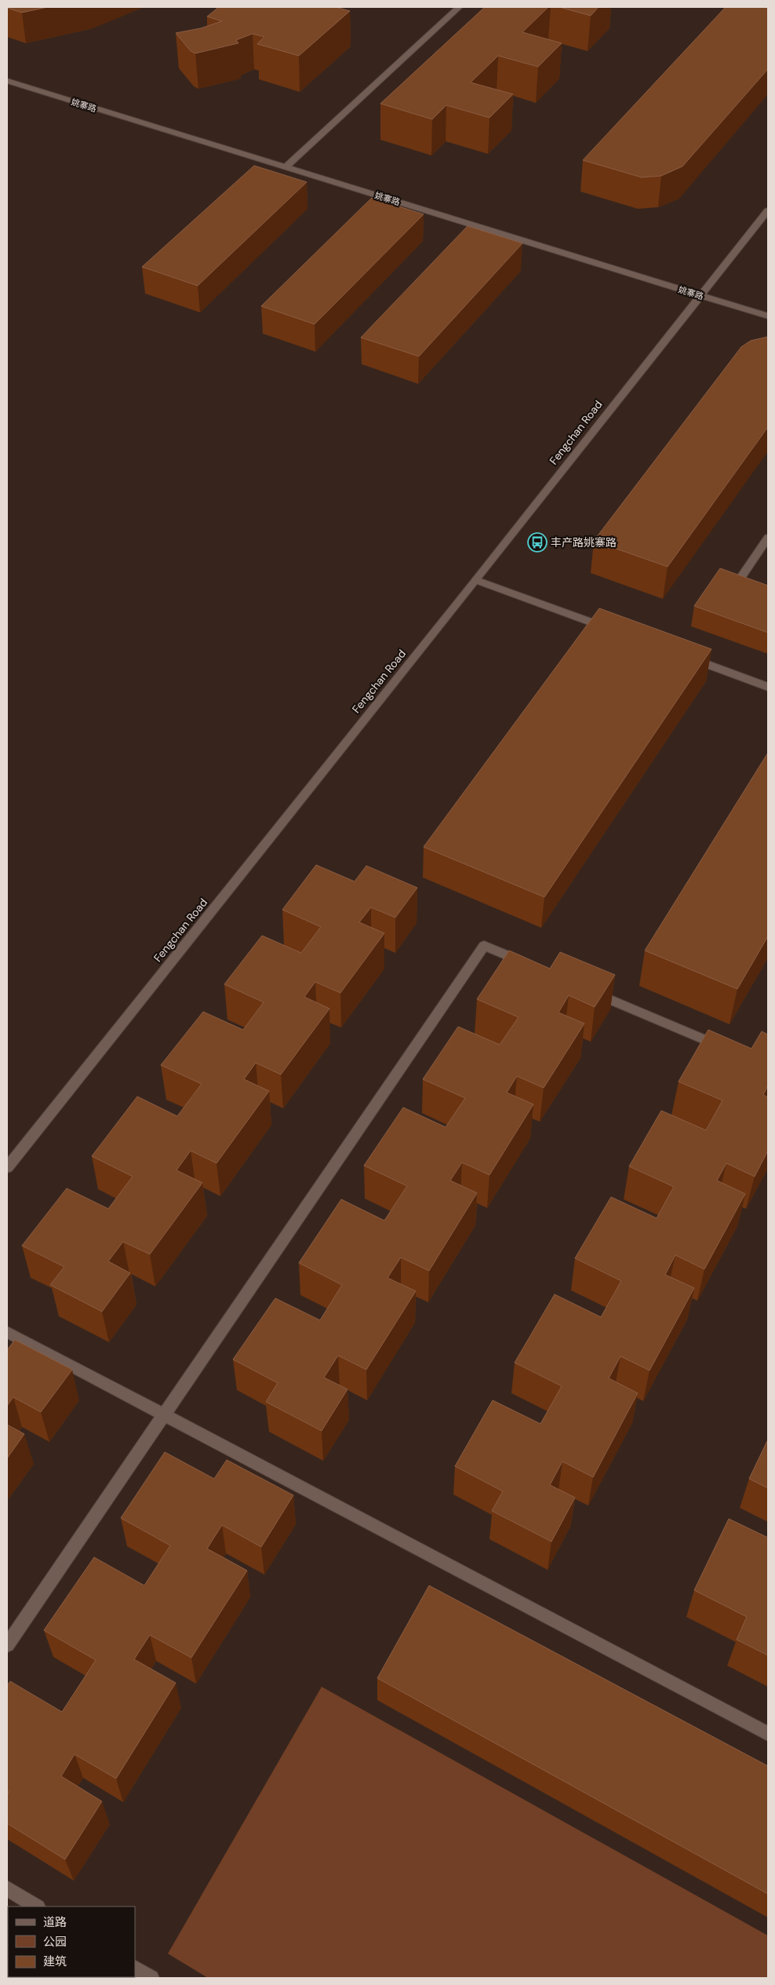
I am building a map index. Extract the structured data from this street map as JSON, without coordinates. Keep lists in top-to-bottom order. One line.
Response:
{"streets":{"street":["姚寨路","Fengchan Road"]},"crossings":[["姚寨路","Fengchan Road"]],"places":{"bus stop":["丰产路姚寨路"]},"legend":["道路","公园","建筑"]}
